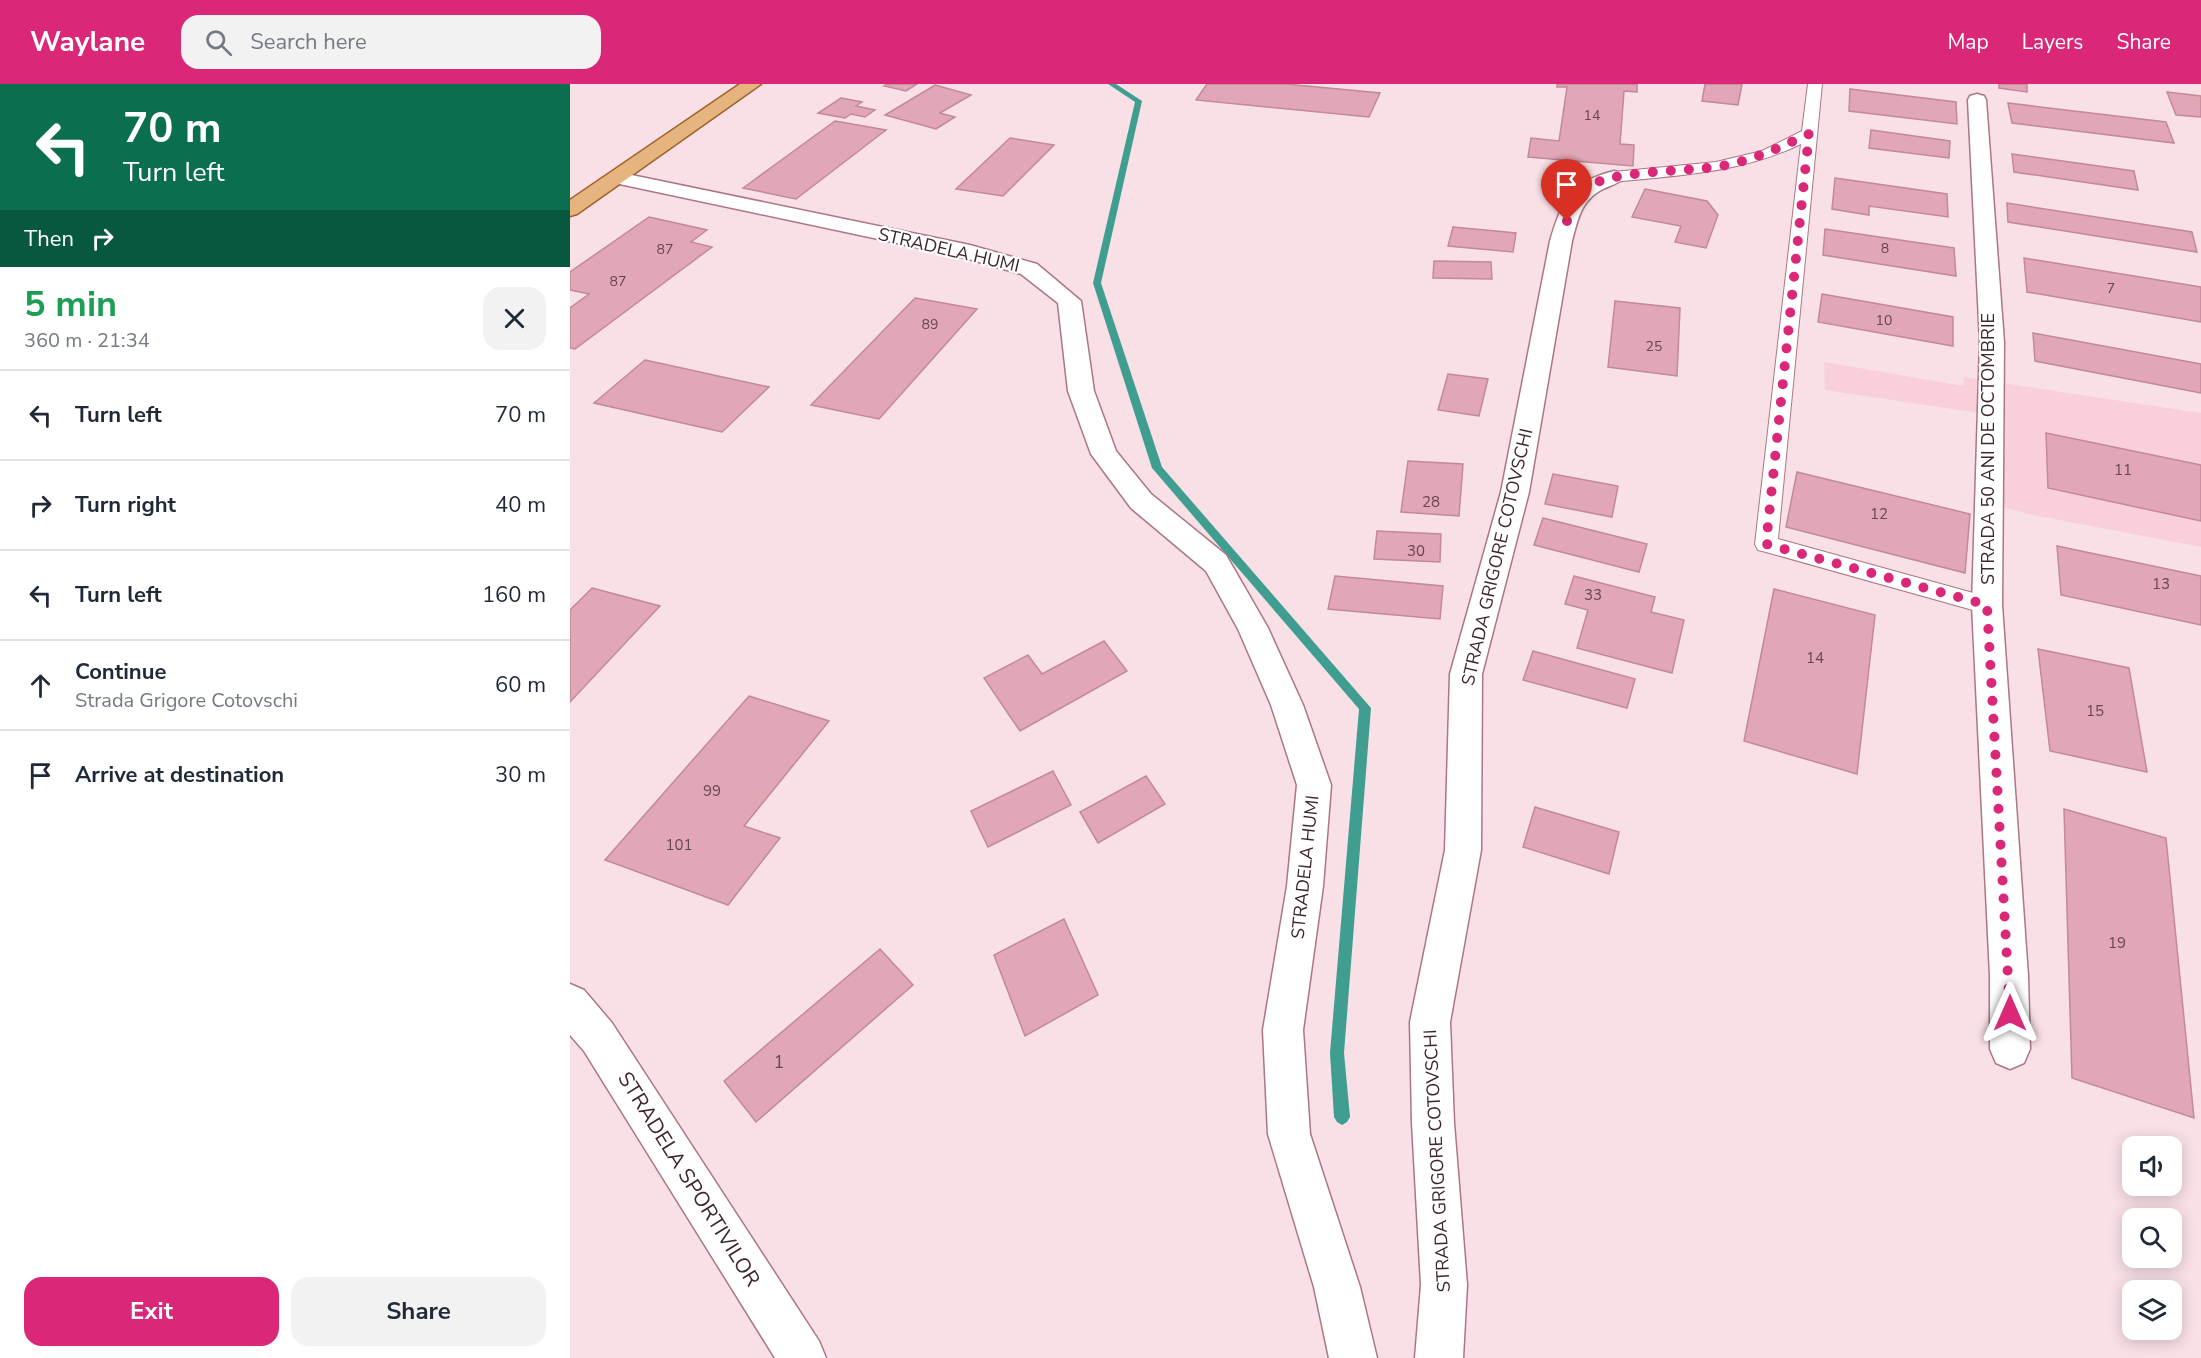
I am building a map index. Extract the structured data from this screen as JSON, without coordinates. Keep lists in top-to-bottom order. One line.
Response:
{"streets":{"street":["STRADELA HUMI","STRADA 50 ANI DE OCTOMBRIE","STRADA GRIGORE COTOVSCHI","STRADELA SPORTIVILOR"]},"house_numbers":["14","8","87","87","7","10","89","25","11","28","12","30","13","33","14","15","99","101","19","1"],"page":{"header":"Waylane","search":"Search here","nav":["Map","Layers","Share"],"turn":["70 m","Turn left"],"then":"Then","heading":["5 min","360 m · 21:34"],"list":[{"name":"Turn left","value":"70 m"},{"name":"Turn right","value":"40 m"},{"name":"Turn left","value":"160 m"},{"name":"Continue","note":"Strada Grigore Cotovschi","value":"60 m"},{"name":"Arrive at destination","value":"30 m"}],"buttons":["Exit","Share"]}}
